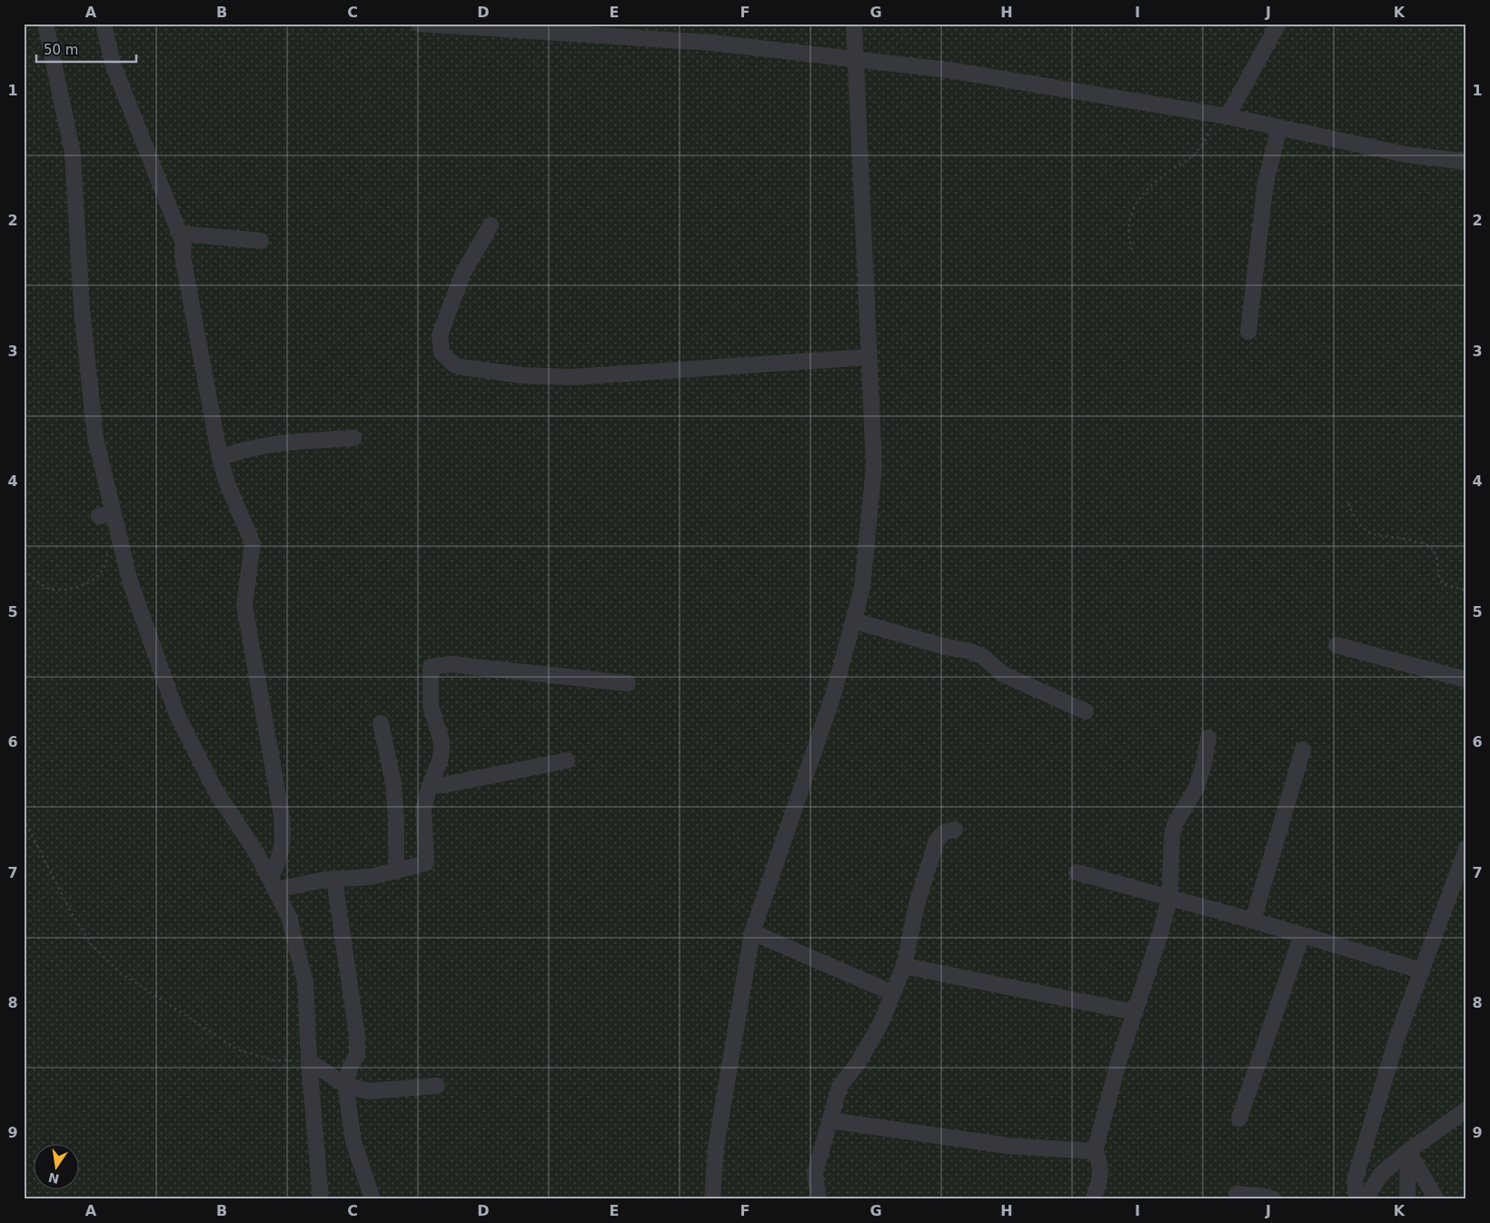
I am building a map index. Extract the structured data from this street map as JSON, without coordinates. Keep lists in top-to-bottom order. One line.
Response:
{"scale_bar":"50 m","north":"bottom","grid":{"columns":["A","B","C","D","E","F","G","H","I","J","K"],"rows":["1","2","3","4","5","6","7","8","9"]}}
